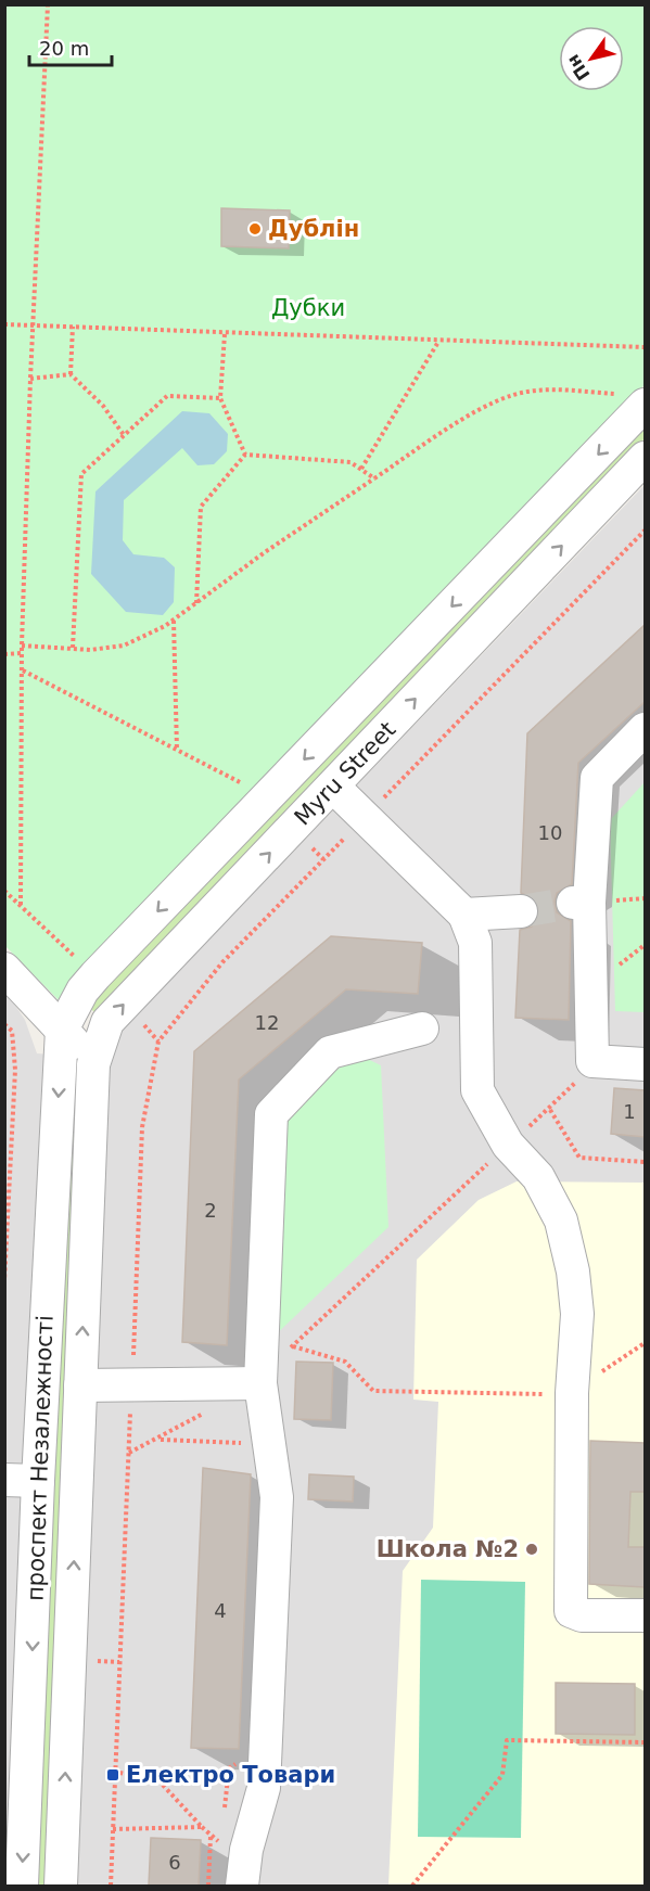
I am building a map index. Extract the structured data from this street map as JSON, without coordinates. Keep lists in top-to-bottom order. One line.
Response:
{"streets":{"street":["Myru Street","проспект Незалежності"]},"crossings":[["Myru Street","проспект Незалежності"]],"parks":["Дубки"],"places":{"other":["Дублін","Школа №2"],"transit":["Електро Товари"]},"house_numbers":["10","12","1","2","4","6"],"scale_bar":"20 m","north":"bottom left"}
